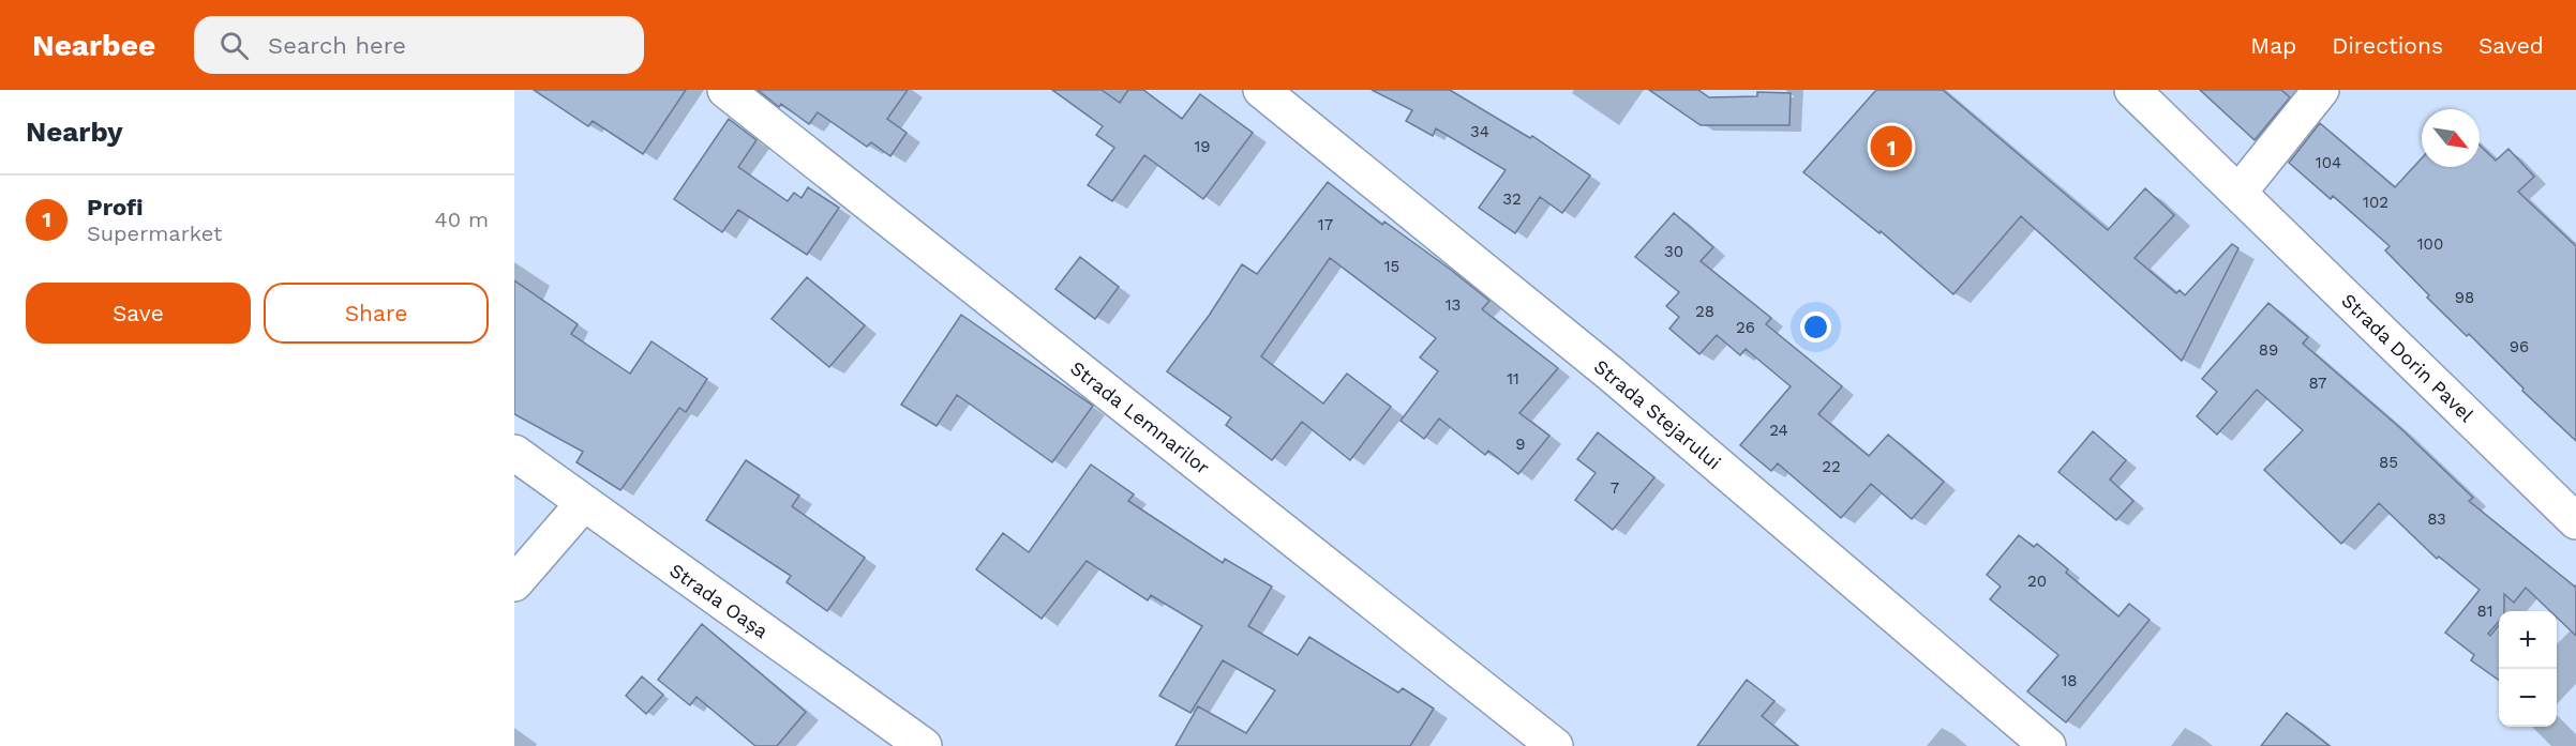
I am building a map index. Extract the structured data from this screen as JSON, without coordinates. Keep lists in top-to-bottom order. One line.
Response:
{"streets":{"street":["Strada Dorin Pavel","Strada Stejarului","Strada Lemnarilor","Strada Oașa"]},"house_numbers":["34","19","104","32","102","17","100","30","15","98","13","28","26","96","89","11","87","24","9","85","22","7","83","20","81","18"],"north":"bottom right","page":{"header":"Nearbee","search":"Search here","nav":["Map","Directions","Saved"],"heading":"Nearby","pins":"1","list":[{"mark":"1","name":"Profi","note":"Supermarket","value":"40 m"}],"buttons":["Save","Share"],"map_buttons":["+","−"]}}
